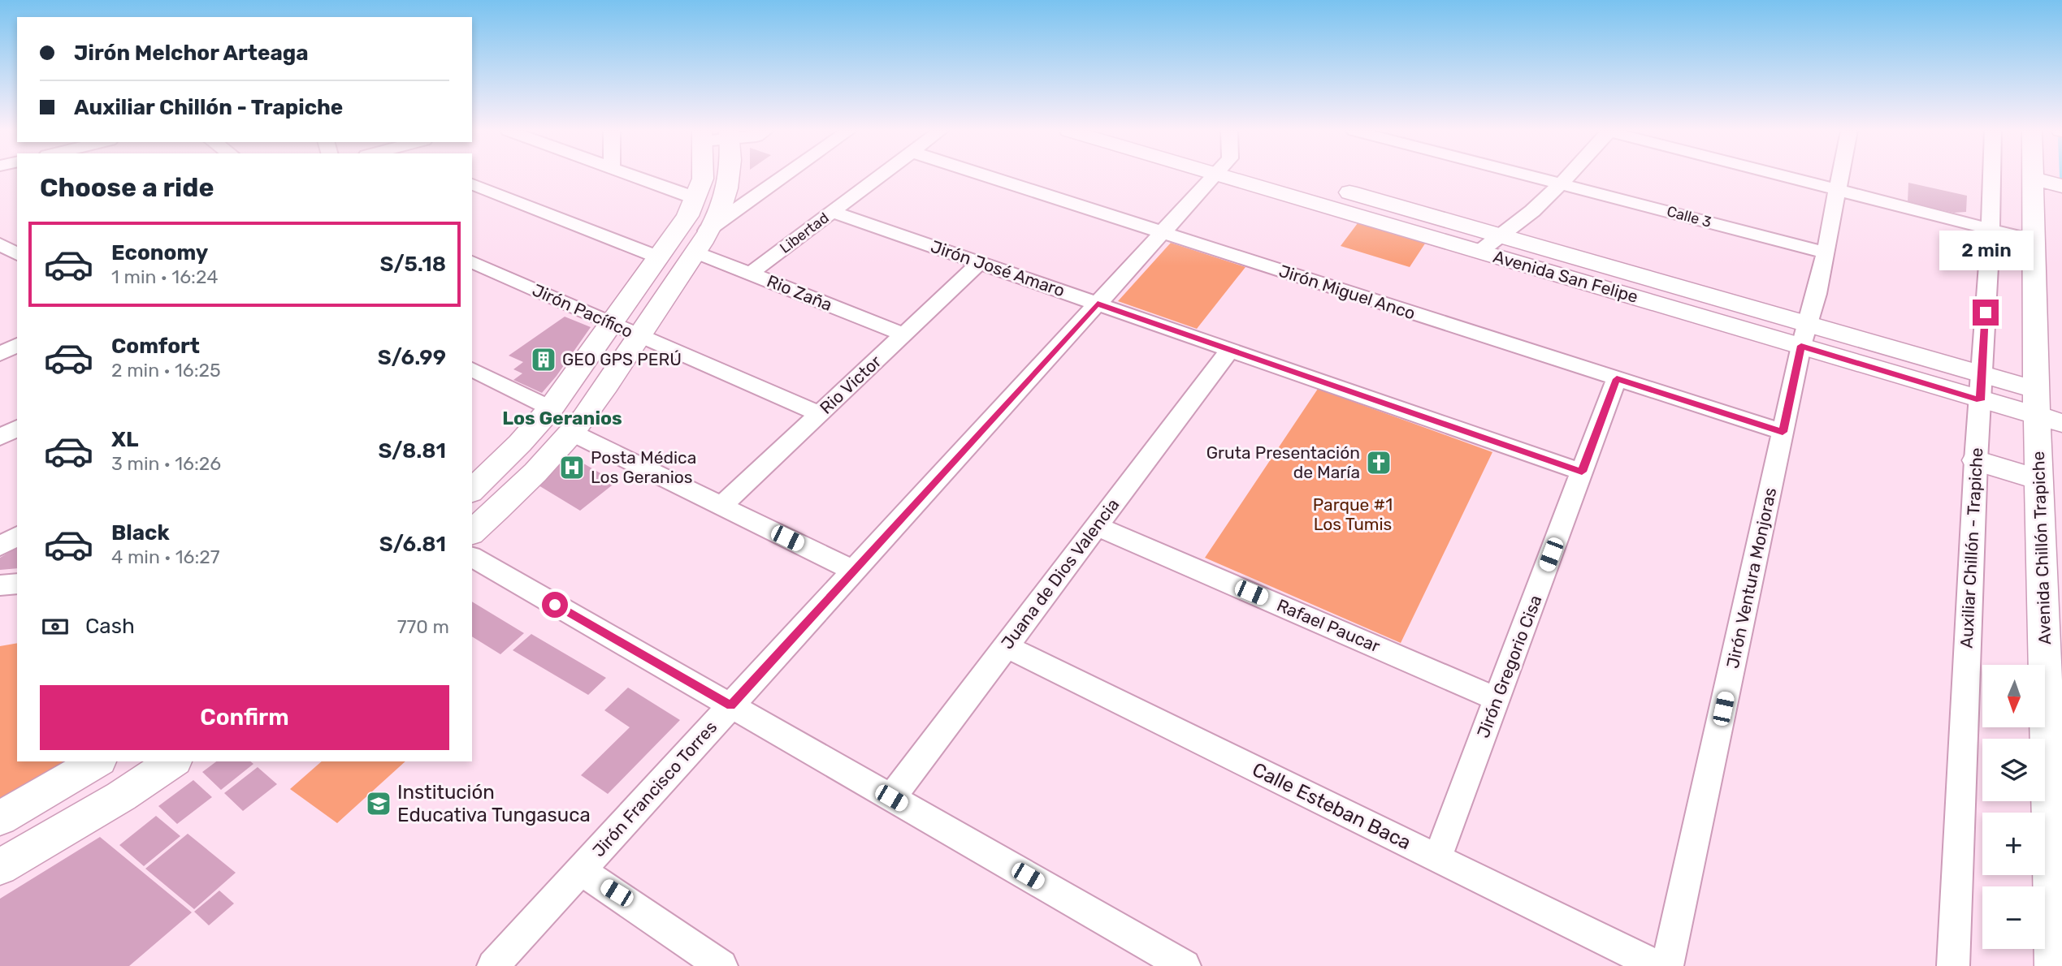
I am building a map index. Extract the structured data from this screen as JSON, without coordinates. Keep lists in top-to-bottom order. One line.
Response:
{"streets":{"main road":["Avenida San Felipe","Avenida Chillón Trapiche"],"street":["Calle 3","Libertad","Jirón José Amaro","Jirón Miguel Anco","Rio Zaña","Jirón Pacífico","Rio Victor","Auxiliar Chillón - Trapiche","Juana de Dios Valencia","Jirón Ventura Monjoras","Rafael Paucar","Jirón Gregorio Cisa","Jirón Francisco Torres","Calle Esteban Baca"]},"crossings":[["Calle 3","Jirón Ventura Monjoras"],["Libertad","Jirón José Amaro"],["Libertad","Rio Zaña"],["Jirón José Amaro","Rio Victor"],["Jirón José Amaro","Juana de Dios Valencia"],["Jirón José Amaro","Jirón Gregorio Cisa"],["Jirón José Amaro","Jirón Francisco Torres"],["Avenida San Felipe","Auxiliar Chillón - Trapiche"],["Avenida San Felipe","Avenida Chillón Trapiche"],["Avenida San Felipe","Jirón Ventura Monjoras"],["Jirón Miguel Anco","Jirón Ventura Monjoras"],["Jirón Miguel Anco","Jirón Gregorio Cisa"],["Jirón Miguel Anco","Jirón Francisco Torres"],["Rio Zaña","Rio Victor"],["Jirón Pacífico","Rio Victor"],["Juana de Dios Valencia","Rafael Paucar"],["Juana de Dios Valencia","Calle Esteban Baca"],["Rafael Paucar","Jirón Gregorio Cisa"],["Jirón Gregorio Cisa","Calle Esteban Baca"]],"districts":["Los Geranios"],"parks":["Parque #1 Los Tumis"],"places":{"building":["GEO GPS PERÚ"],"church":["Gruta Presentación de María"],"hospital":["Posta Médica Los Geranios"],"school or university":["Institución Educativa Tungasuca"]},"north":"bottom","page":{"banner":["Jirón Melchor Arteaga","Auxiliar Chillón - Trapiche"],"heading":"Choose a ride","list":[{"name":"Economy","note":"1 min · 16:24","value":"S/5.18"},{"name":"Comfort","note":"2 min · 16:25","value":"S/6.99"},{"name":"XL","note":"3 min · 16:26","value":"S/8.81"},{"name":"Black","note":"4 min · 16:27","value":"S/6.81"}],"bubble":"2 min","pay":["Cash","770 m"],"map_buttons":["+","−"],"buttons":"Confirm"}}
